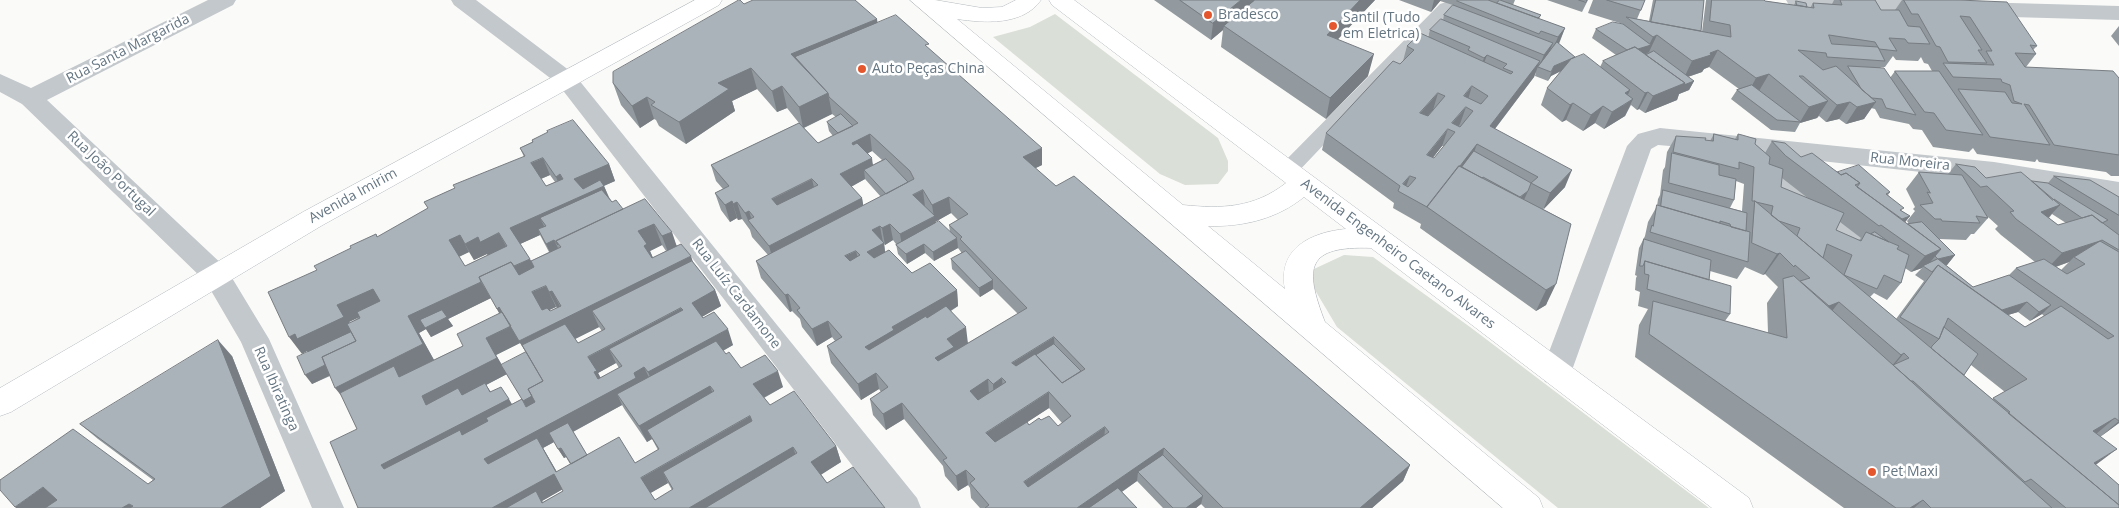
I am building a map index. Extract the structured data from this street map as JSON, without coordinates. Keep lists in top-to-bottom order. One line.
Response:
{"streets":{"main road":["Avenida Imirim","Avenida Engenheiro Caetano Alvares"],"street":["Rua Santa Margarida","Rua Moreira","Rua João Portugal","Rua Luíz Cardamone","Rua Ibiratinga"]},"crossings":[["Rua Santa Margarida","Rua João Portugal"],["Rua Moreira","Avenida Engenheiro Caetano Alvares"],["Rua João Portugal","Avenida Imirim"],["Rua João Portugal","Rua Ibiratinga"],["Avenida Imirim","Rua Luíz Cardamone"],["Avenida Imirim","Rua Ibiratinga"]],"places":["Bradesco","Santil (Tudo em Eletrica)","Auto Peças China","Pet Maxi"]}
